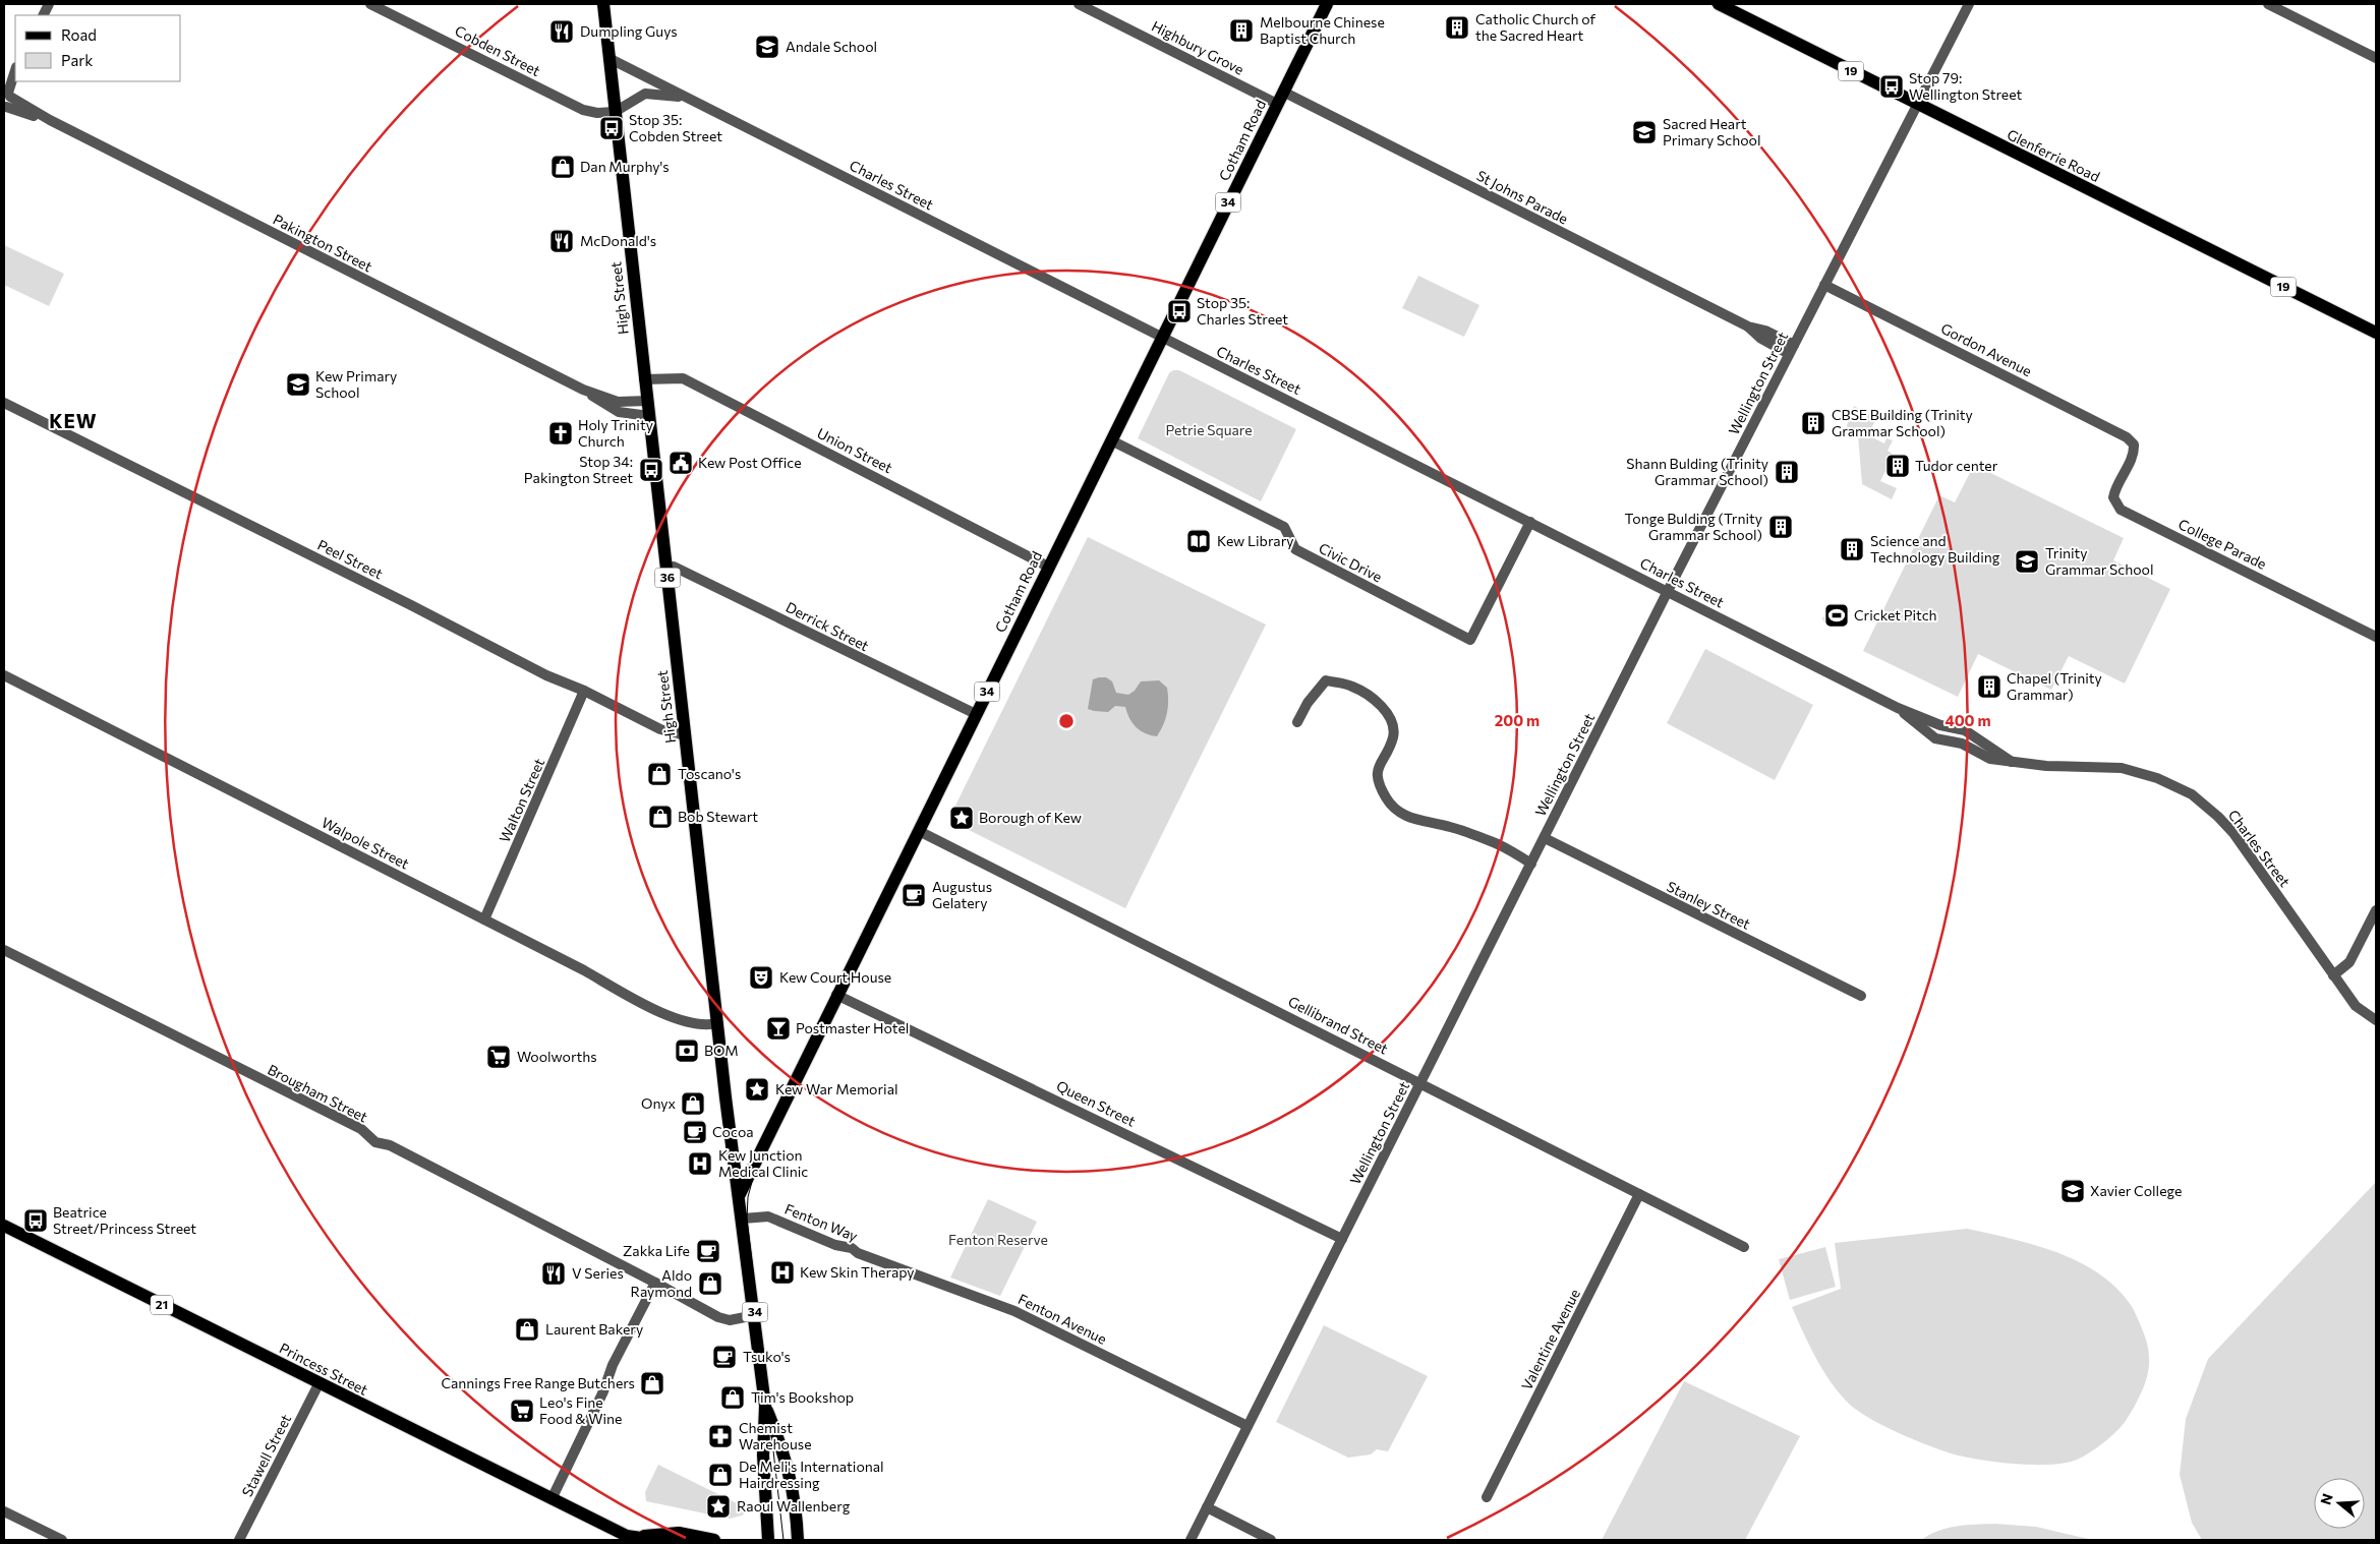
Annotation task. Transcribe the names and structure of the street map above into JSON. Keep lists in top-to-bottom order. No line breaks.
{"streets":{"main road":["19","Cotham Road","Glenferrie Road","34","High Street","36","21","Princess Street"],"street":["Highbury Grove","Cobden Street","Charles Street","St Johns Parade","Pakington Street","Gordon Avenue","Wellington Street","Union Street","College Parade","Peel Street","Civic Drive","Derrick Street","Walton Street","Walpole Street","Stanley Street","Gellibrand Street","Brougham Street","Queen Street","Fenton Way","Fenton Avenue","Valentine Avenue","Stawell Street"]},"crossings":[["Highbury Grove","Cotham Road"],["Cobden Street","High Street"],["Cotham Road","Charles Street"],["Cotham Road","St Johns Parade"],["Cotham Road","High Street"],["Cotham Road","Union Street"],["Cotham Road","Civic Drive"],["Cotham Road","Derrick Street"],["Cotham Road","Gellibrand Street"],["Cotham Road","Queen Street"],["Glenferrie Road","Wellington Street"],["Charles Street","High Street"],["Charles Street","Wellington Street"],["Charles Street","Civic Drive"],["St Johns Parade","Wellington Street"],["Pakington Street","High Street"],["High Street","Union Street"],["High Street","Peel Street"],["High Street","Derrick Street"],["High Street","Walpole Street"],["High Street","Brougham Street"],["High Street","Fenton Way"],["Gordon Avenue","Wellington Street"],["Gordon Avenue","College Parade"],["Wellington Street","Stanley Street"],["Wellington Street","Gellibrand Street"],["Wellington Street","Queen Street"],["Wellington Street","Fenton Avenue"],["Peel Street","Walton Street"],["Walton Street","Walpole Street"],["Gellibrand Street","Valentine Avenue"],["Fenton Way","Fenton Avenue"],["Princess Street","Stawell Street"]],"districts":["KEW"],"parks":["Petrie Square","Fenton Reserve"],"places":{"building":["Catholic Church of the Sacred Heart","Melbourne Chinese Baptist Church","CBSE Building (Trinity Grammar School)","Tudor center","Shann Bulding (Trinity Grammar School)","Tonge Bulding (Trnity Grammar School)","Science and Technology Building","Chapel (Trinity Grammar)"],"restaurant":["Dumpling Guys","McDonald's","V Series"],"school or university":["Andale School","Sacred Heart Primary School","Kew Primary School","Trinity Grammar School","Xavier College"],"bus stop":["Stop 79: Wellington Street","Stop 35: Cobden Street","Stop 35: Charles Street","Stop 34: Pakington Street","Beatrice Street/Princess Street"],"shop":["Dan Murphy's","Toscano's","Bob Stewart","Onyx","Aldo Raymond","Laurent Bakery","Cannings Free Range Butchers","Tim's Bookshop","De Meli's International Hairdressing"],"church":["Holy Trinity Church"],"public building":["Kew Post Office"],"library":["Kew Library"],"sports":["Cricket Pitch"],"place":["Borough of Kew","Kew War Memorial","Raoul Wallenberg"],"cafe":["Augustus Gelatery","Cocoa","Zakka Life","Tsuko's"],"theatre":["Kew Court House"],"bar":["Postmaster Hotel"],"bank":["BOM"],"supermarket":["Woolworths","Leo's Fine Food & Wine"],"hospital":["Kew Junction Medical Clinic","Kew Skin Therapy"],"pharmacy":["Chemist Warehouse"]},"legend":["Road","Park"],"north":"left","rings":["200 m","400 m"]}
